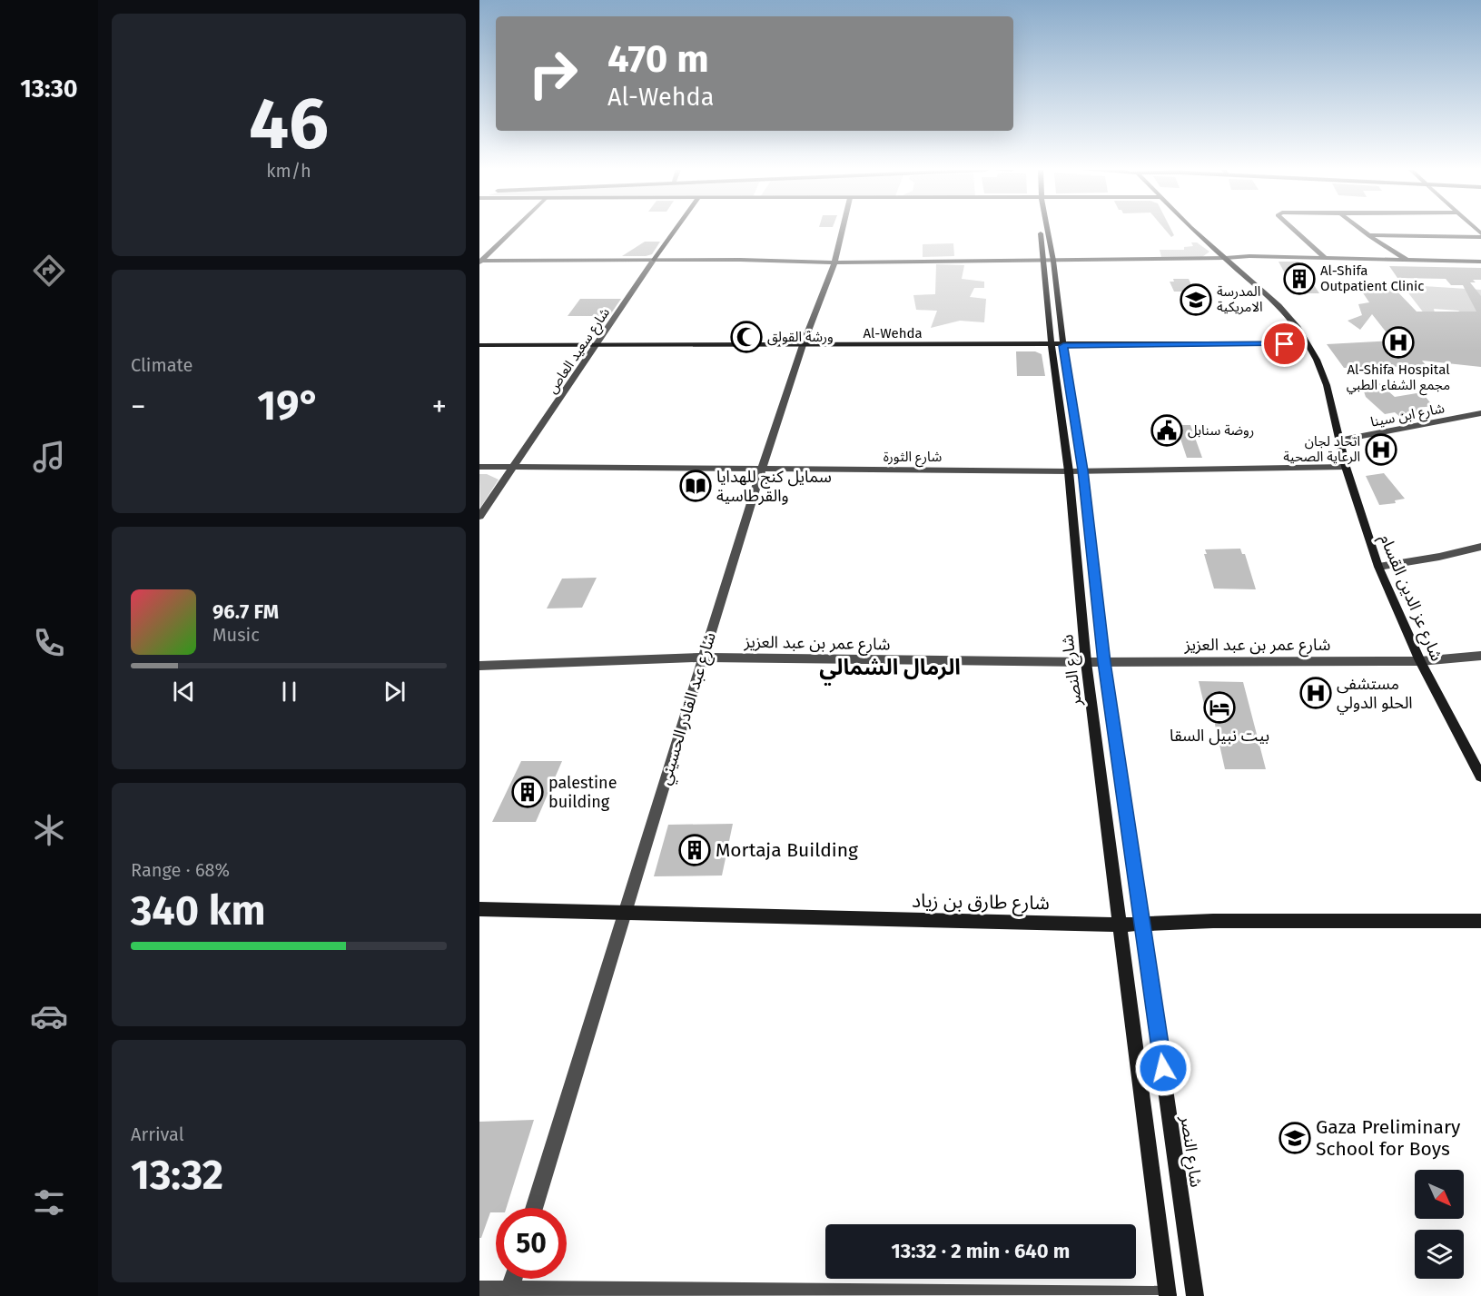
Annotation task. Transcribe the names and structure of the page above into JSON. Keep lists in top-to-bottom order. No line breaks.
{"streets":{"main road":["Al-Wehda","شارع سعيد العاص","شارع عز الدين القسام","شارع النصر","شارع طارق بن زياد"],"street":["شارع ابن سينا","شارع الثورة","شارع عمر بن عبد العزيز","شارع عبد القادر الحسيني"]},"crossings":[["Al-Wehda","شارع سعيد العاص"],["Al-Wehda","شارع عز الدين القسام"],["Al-Wehda","شارع النصر"],["Al-Wehda","شارع عبد القادر الحسيني"],["شارع سعيد العاص","شارع الثورة"],["شارع ابن سينا","شارع عز الدين القسام"],["شارع الثورة","شارع عز الدين القسام"],["شارع الثورة","شارع النصر"],["شارع الثورة","شارع عبد القادر الحسيني"],["شارع عز الدين القسام","شارع عمر بن عبد العزيز"],["شارع عمر بن عبد العزيز","شارع النصر"],["شارع عمر بن عبد العزيز","شارع عبد القادر الحسيني"],["شارع النصر","شارع طارق بن زياد"],["شارع عبد القادر الحسيني","شارع طارق بن زياد"]],"districts":["الرمال الشمالي"],"places":{"building":["Al-Shifa Outpatient Clinic","palestine building","Mortaja Building"],"school or university":["المدرسة الامريكية","Gaza Preliminary School for Boys"],"mosque":["ورشة القولق"],"hospital":["Al-Shifa Hospital مجمع الشفاء الطبي","اتحاد لجان الرعاية الصحية","مستشفى الحلو الدولي"],"public building":["روضة سنابل"],"library":["سمايل كنج للهدايا والقرطاسية"],"hotel":["بيت نبيل السقا"]},"north":"bottom right","page":{"tabs":"13:30","tile":[["46","km/h"],"Climate",["Range · 68%","340 km"],["Arrival","13:32"]],"turn":["470 m","Al-Wehda"],"heat":["−","19°","+"],"song":["96.7 FM","Music"],"limit":"50","trip":"13:32 · 2 min · 640 m"}}
